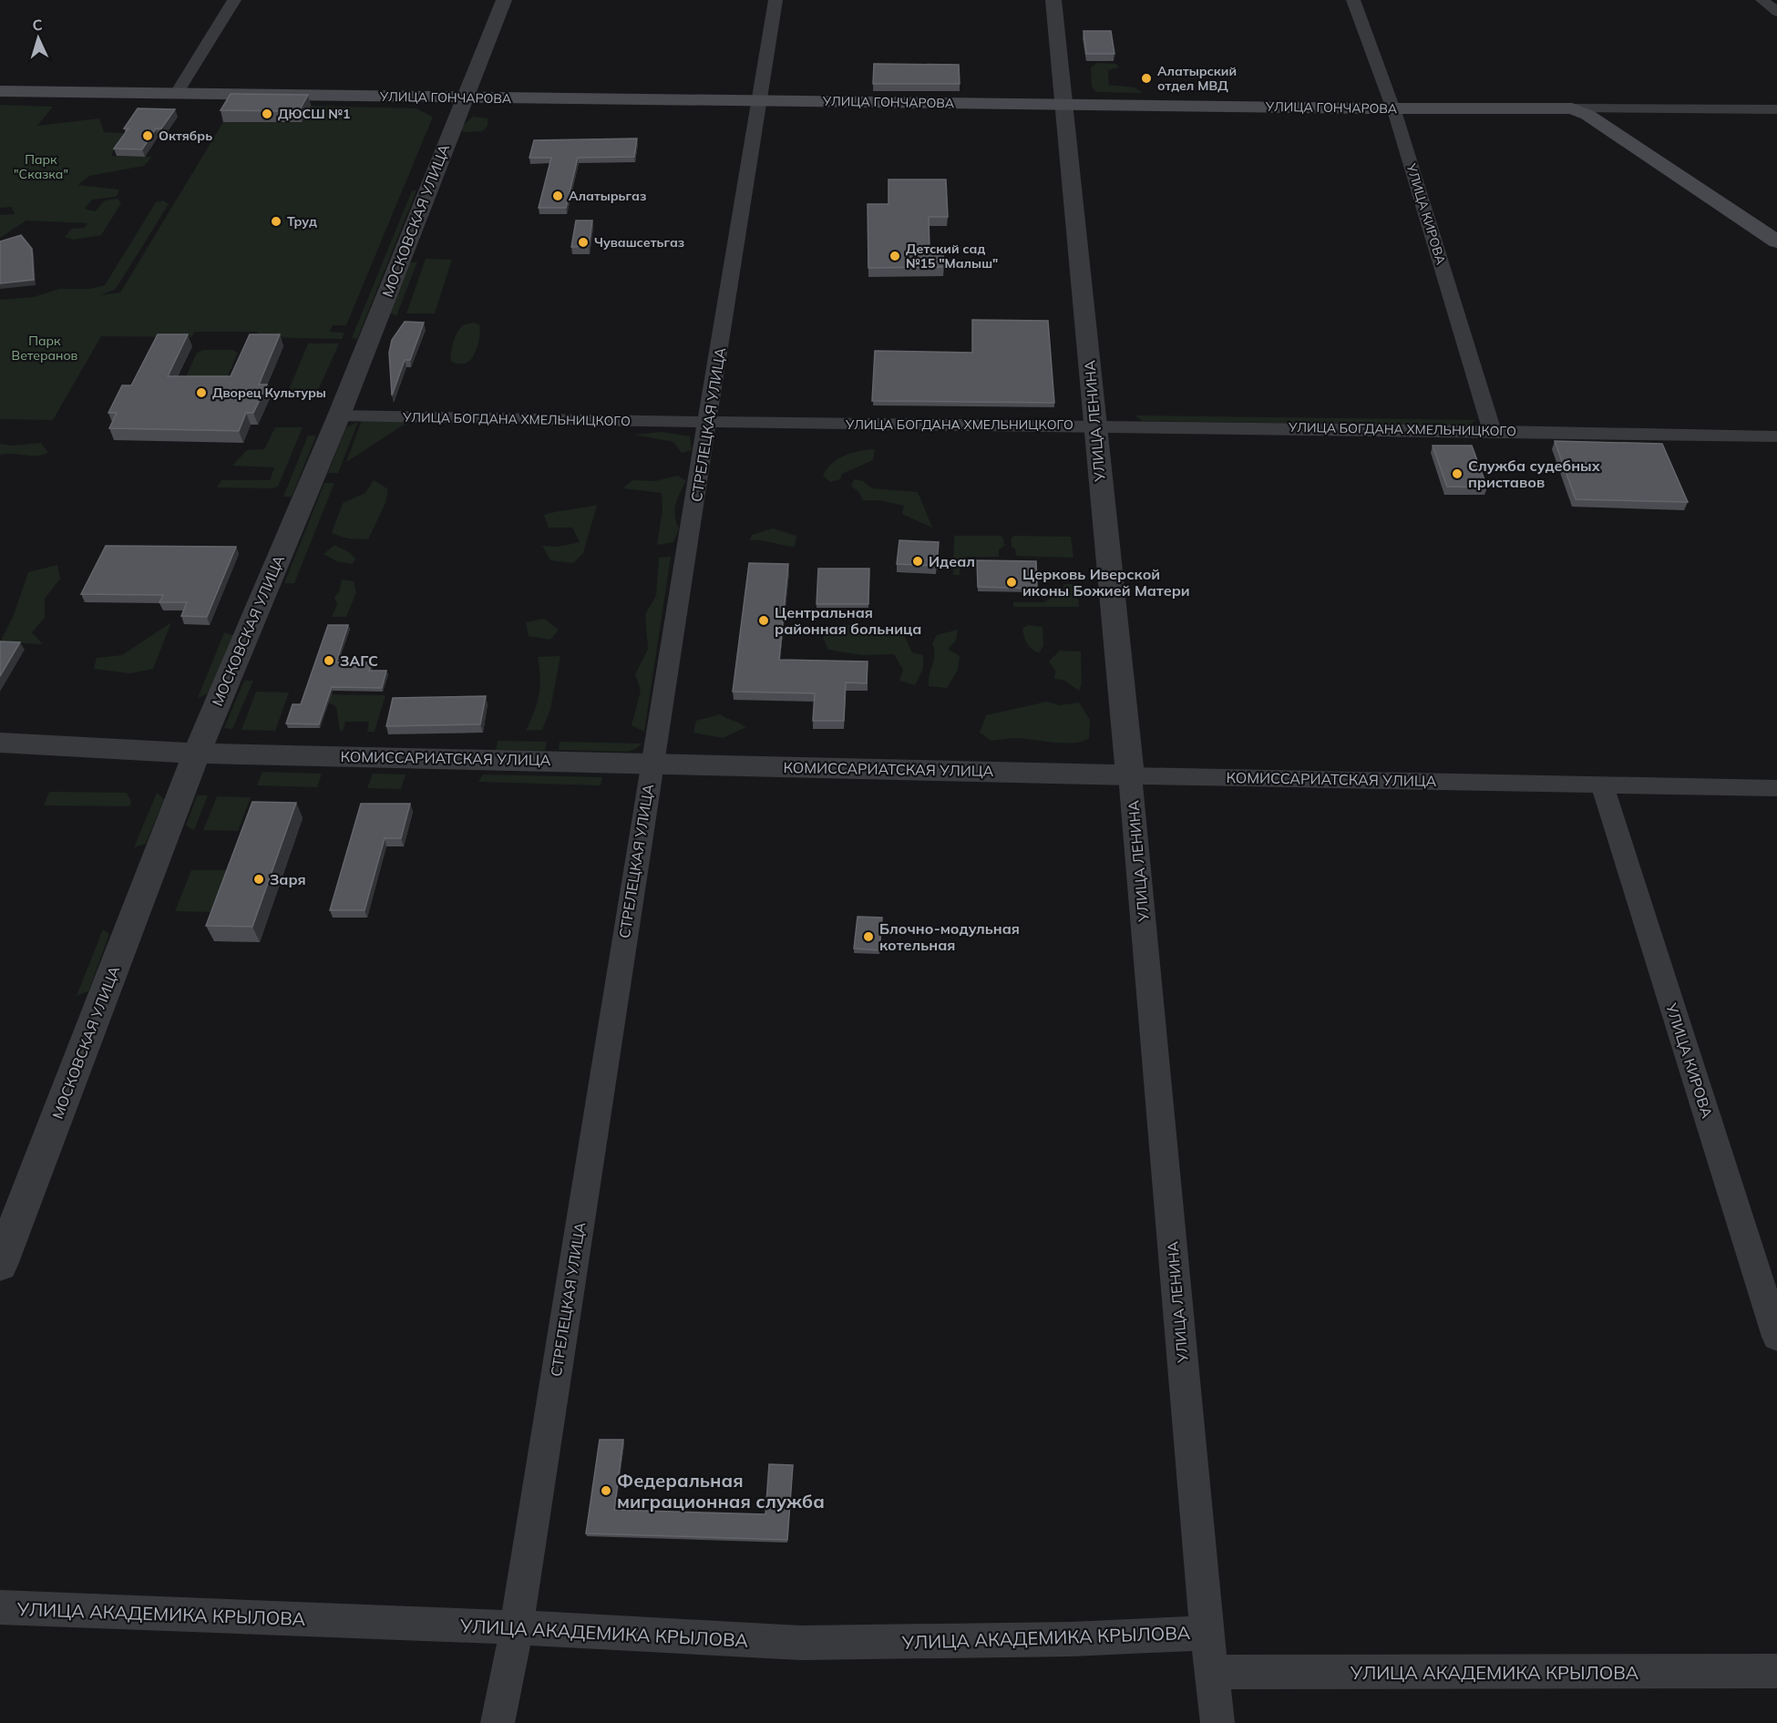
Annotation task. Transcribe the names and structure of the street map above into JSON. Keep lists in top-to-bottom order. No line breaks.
{"streets":{"main road":["УЛИЦА ГОНЧАРОВА"],"street":["УЛИЦА КИРОВА","МОСКОВСКАЯ УЛИЦА","УЛИЦА БОГДАНА ХМЕЛЬНИЦКОГО","УЛИЦА ЛЕНИНА","СТРЕЛЕЦКАЯ УЛИЦА","КОМИССАРИАТСКАЯ УЛИЦА","УЛИЦА АКАДЕМИКА КРЫЛОВА"]},"crossings":[["УЛИЦА ГОНЧАРОВА","УЛИЦА КИРОВА"],["УЛИЦА ГОНЧАРОВА","МОСКОВСКАЯ УЛИЦА"],["УЛИЦА ГОНЧАРОВА","УЛИЦА ЛЕНИНА"],["УЛИЦА ГОНЧАРОВА","СТРЕЛЕЦКАЯ УЛИЦА"],["УЛИЦА КИРОВА","УЛИЦА БОГДАНА ХМЕЛЬНИЦКОГО"],["УЛИЦА КИРОВА","КОМИССАРИАТСКАЯ УЛИЦА"],["МОСКОВСКАЯ УЛИЦА","УЛИЦА БОГДАНА ХМЕЛЬНИЦКОГО"],["МОСКОВСКАЯ УЛИЦА","КОМИССАРИАТСКАЯ УЛИЦА"],["УЛИЦА БОГДАНА ХМЕЛЬНИЦКОГО","УЛИЦА ЛЕНИНА"],["УЛИЦА БОГДАНА ХМЕЛЬНИЦКОГО","СТРЕЛЕЦКАЯ УЛИЦА"],["УЛИЦА ЛЕНИНА","КОМИССАРИАТСКАЯ УЛИЦА"],["УЛИЦА ЛЕНИНА","УЛИЦА АКАДЕМИКА КРЫЛОВА"],["СТРЕЛЕЦКАЯ УЛИЦА","КОМИССАРИАТСКАЯ УЛИЦА"],["СТРЕЛЕЦКАЯ УЛИЦА","УЛИЦА АКАДЕМИКА КРЫЛОВА"]],"parks":["Парк \"Сказка\"","Парк Ветеранов"],"places":["Алатырский отдел МВД","ДЮСШ №1","Октябрь","Алатырьгаз","Труд","Чувашсетьгаз","Детский сад №15 \"Малыш\"","Дворец Культуры","Служба судебных приставов","Идеал","Церковь Иверской иконы Божией Матери","Центральная районная больница","ЗАГС","Заря","Блочно-модульная котельная","Федеральная миграционная служба"],"north":"top"}
